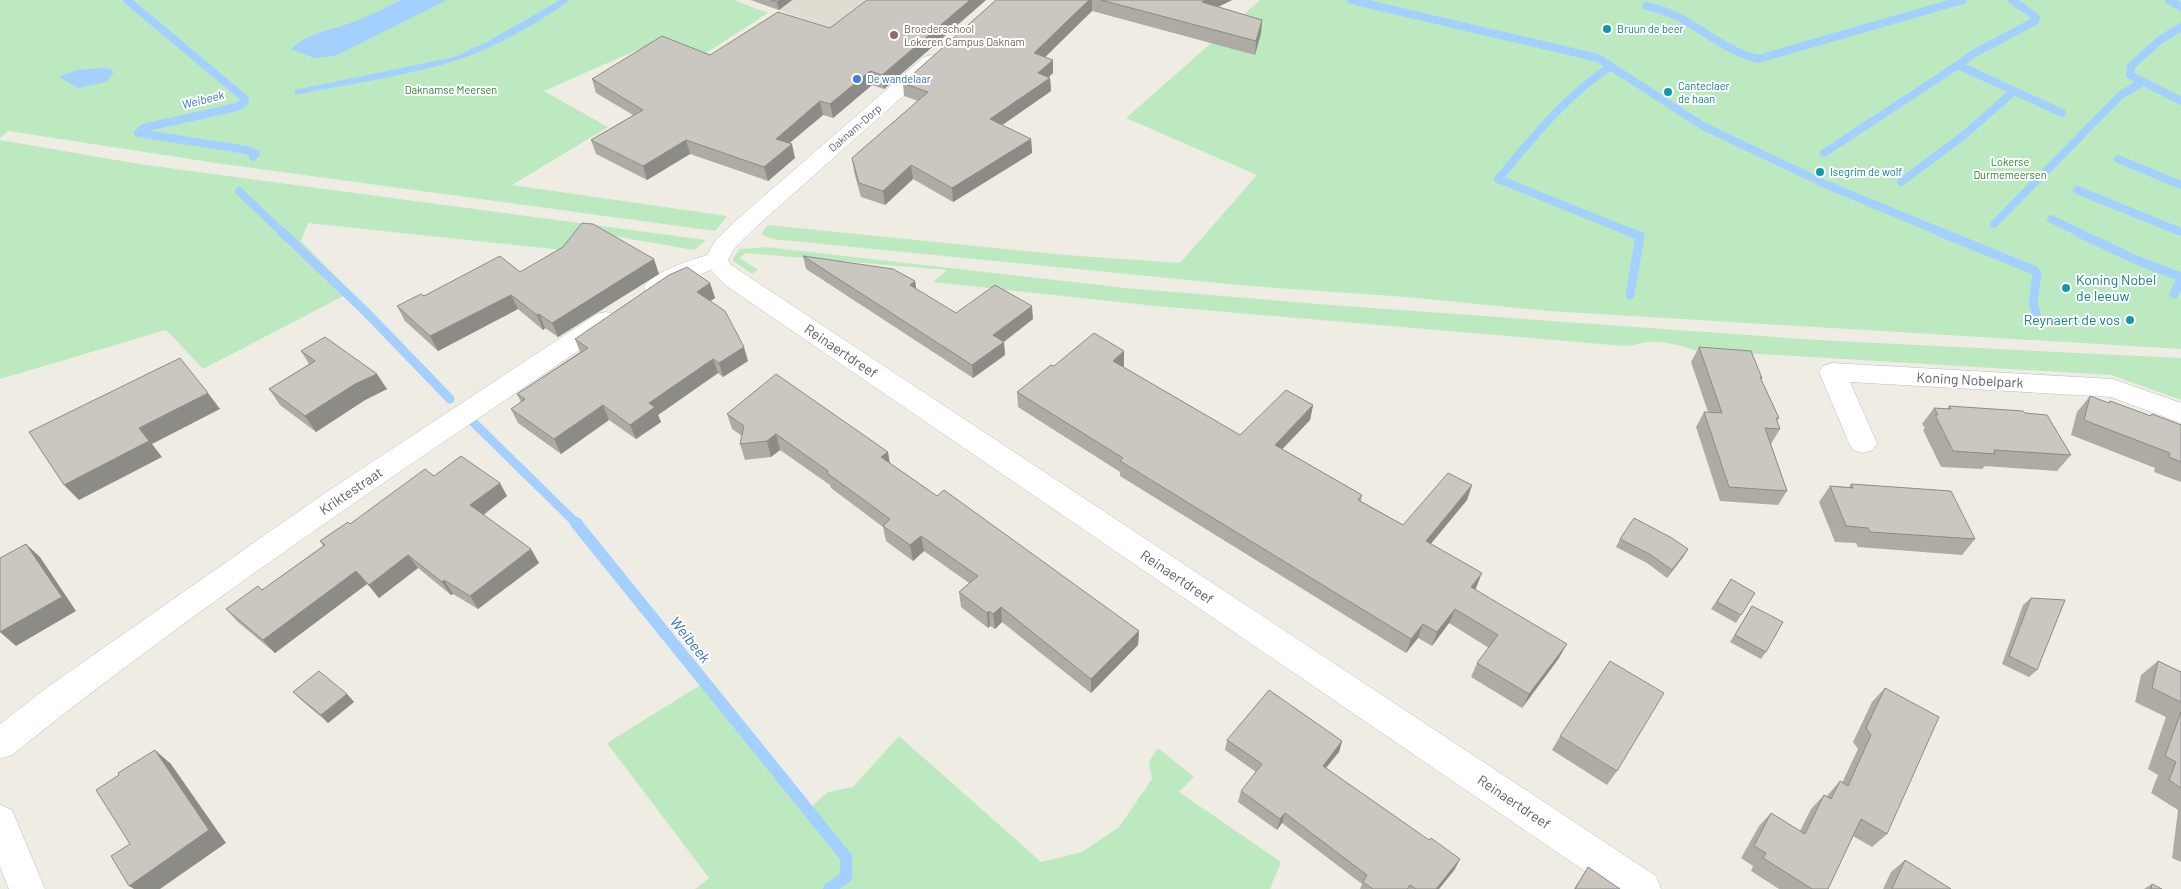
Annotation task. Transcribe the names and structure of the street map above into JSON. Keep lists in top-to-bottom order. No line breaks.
{"streets":{"street":["Daknam-Dorp","Reinaertdreef","Koning Nobelpark","Kriktestraat"]},"crossings":[["Daknam-Dorp","Reinaertdreef"],["Daknam-Dorp","Kriktestraat"],["Reinaertdreef","Kriktestraat"]],"water":["Weibeek"],"parks":["Daknamse Meersen","Lokerse Durmemeersen"],"places":["Bruun de beer","Broederschool Lokeren Campus Daknam","De wandelaar","Canteclaer de haan","Isegrim de wolf","Koning Nobel de leeuw","Reynaert de vos"]}
